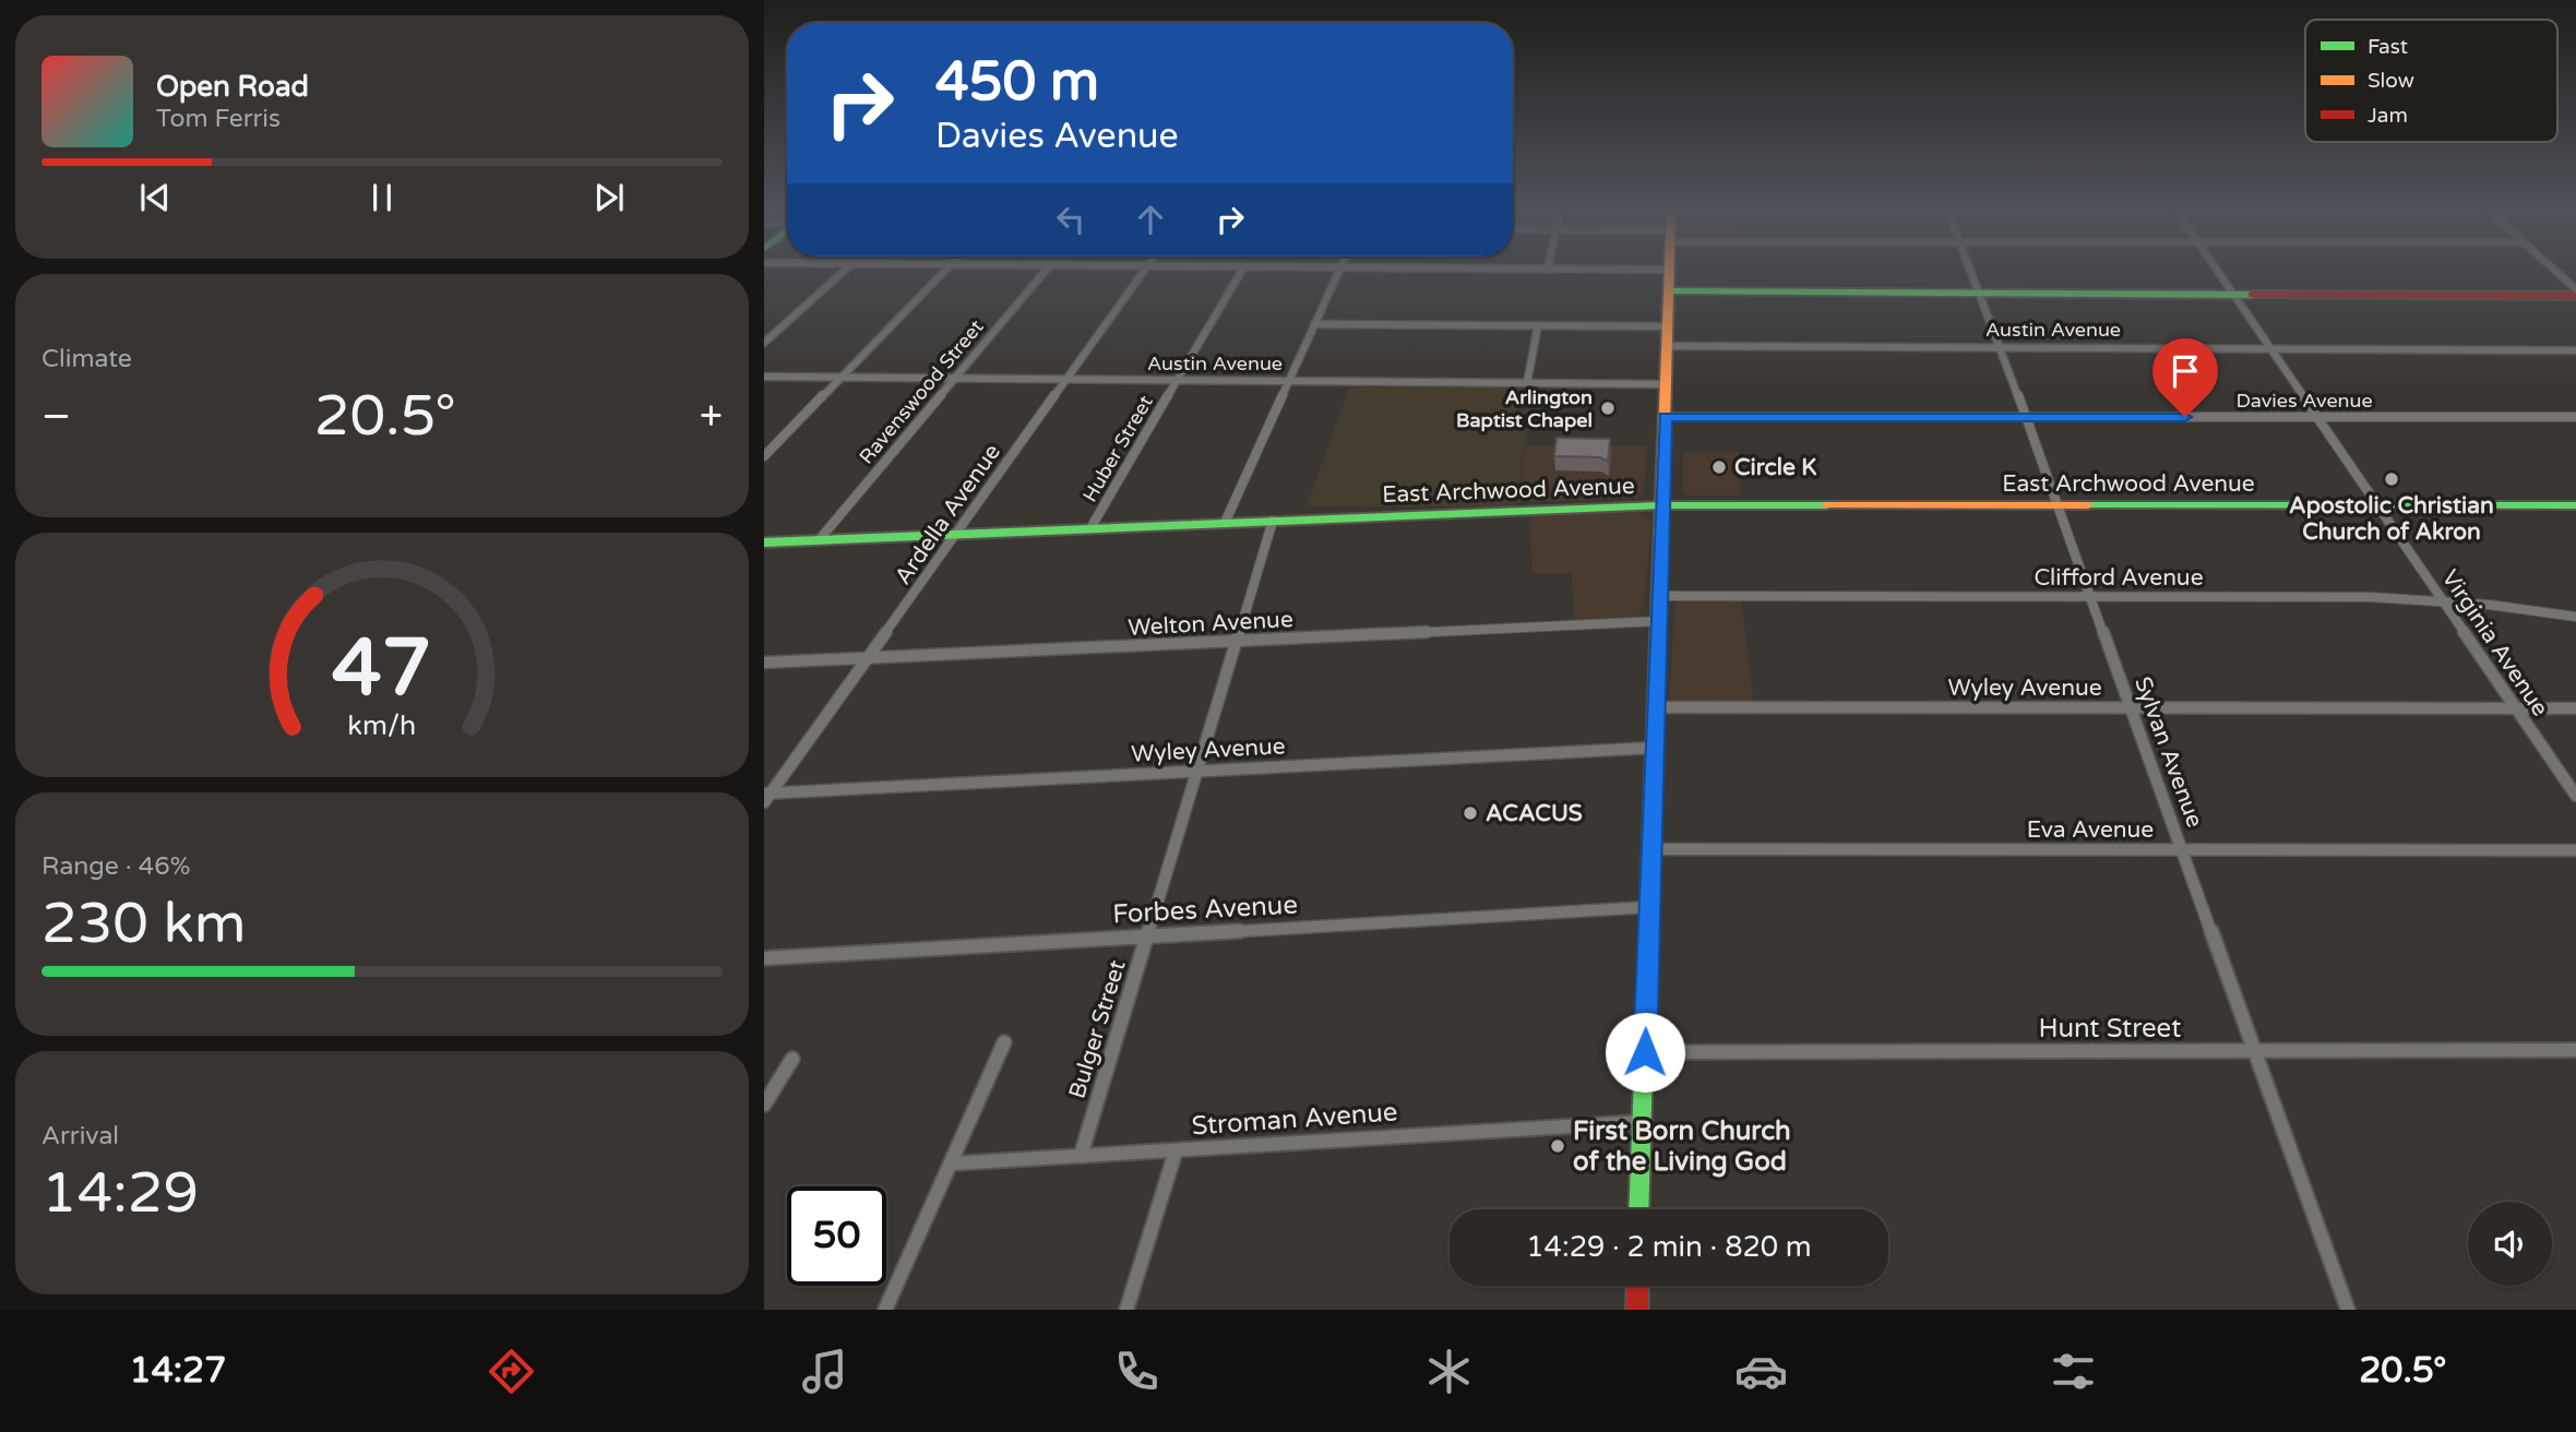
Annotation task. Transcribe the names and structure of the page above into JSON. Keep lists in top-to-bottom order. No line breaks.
{"streets":{"main road":["East Archwood Avenue"],"street":["Austin Avenue","Ravenswood Street","Davies Avenue","Huber Street","Ardella Avenue","Clifford Avenue","Welton Avenue","Virginia Avenue","Wyley Avenue","Sylvan Avenue","Eva Avenue","Forbes Avenue","Hunt Street","Bulger Street","Stroman Avenue"]},"crossings":[["Austin Avenue","Ravenswood Street"],["Austin Avenue","Huber Street"],["Austin Avenue","Ardella Avenue"],["Austin Avenue","Virginia Avenue"],["Austin Avenue","Sylvan Avenue"],["Ravenswood Street","East Archwood Avenue"],["Davies Avenue","Virginia Avenue"],["Davies Avenue","Sylvan Avenue"],["Huber Street","East Archwood Avenue"],["East Archwood Avenue","Ardella Avenue"],["East Archwood Avenue","Virginia Avenue"],["East Archwood Avenue","Sylvan Avenue"],["East Archwood Avenue","Bulger Street"],["Ardella Avenue","Welton Avenue"],["Ardella Avenue","Wyley Avenue"],["Clifford Avenue","Virginia Avenue"],["Clifford Avenue","Sylvan Avenue"],["Welton Avenue","Bulger Street"],["Virginia Avenue","Wyley Avenue"],["Wyley Avenue","Sylvan Avenue"],["Wyley Avenue","Bulger Street"],["Sylvan Avenue","Eva Avenue"],["Sylvan Avenue","Hunt Street"],["Forbes Avenue","Bulger Street"],["Bulger Street","Stroman Avenue"]],"places":["Arlington Baptist Chapel","Circle K","Apostolic Christian Church of Akron","ACACUS","First Born Church of the Living God"],"legend":["Fast","Slow","Jam"],"page":{"turn":["450 m","Davies Avenue"],"song":["Open Road","Tom Ferris"],"tile":["Climate",["Range · 46%","230 km"],["Arrival","14:29"]],"heat":["−","20.5°","+"],"limit":"50","trip":"14:29 · 2 min · 820 m","tabs":["14:27","20.5°"],"gauge":["47","km/h"]}}
